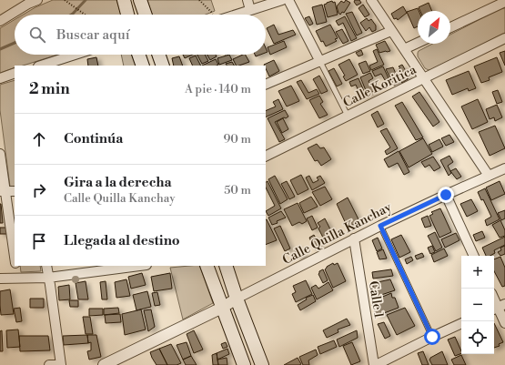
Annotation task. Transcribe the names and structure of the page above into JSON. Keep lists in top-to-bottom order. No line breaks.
{"streets":{"street":["Calle Koritica","Calle Quilla Kanchay","Calle 1"]},"crossings":[["Calle Quilla Kanchay","Calle 1"]],"north":"top right","page":{"search":"Buscar aquí","heading":["2 min","A pie · 140 m"],"list":[["Continúa","90 m"],["Gira a la derecha","Calle Quilla Kanchay","50 m"],"Llegada al destino"],"map_buttons":["+","−"]}}
